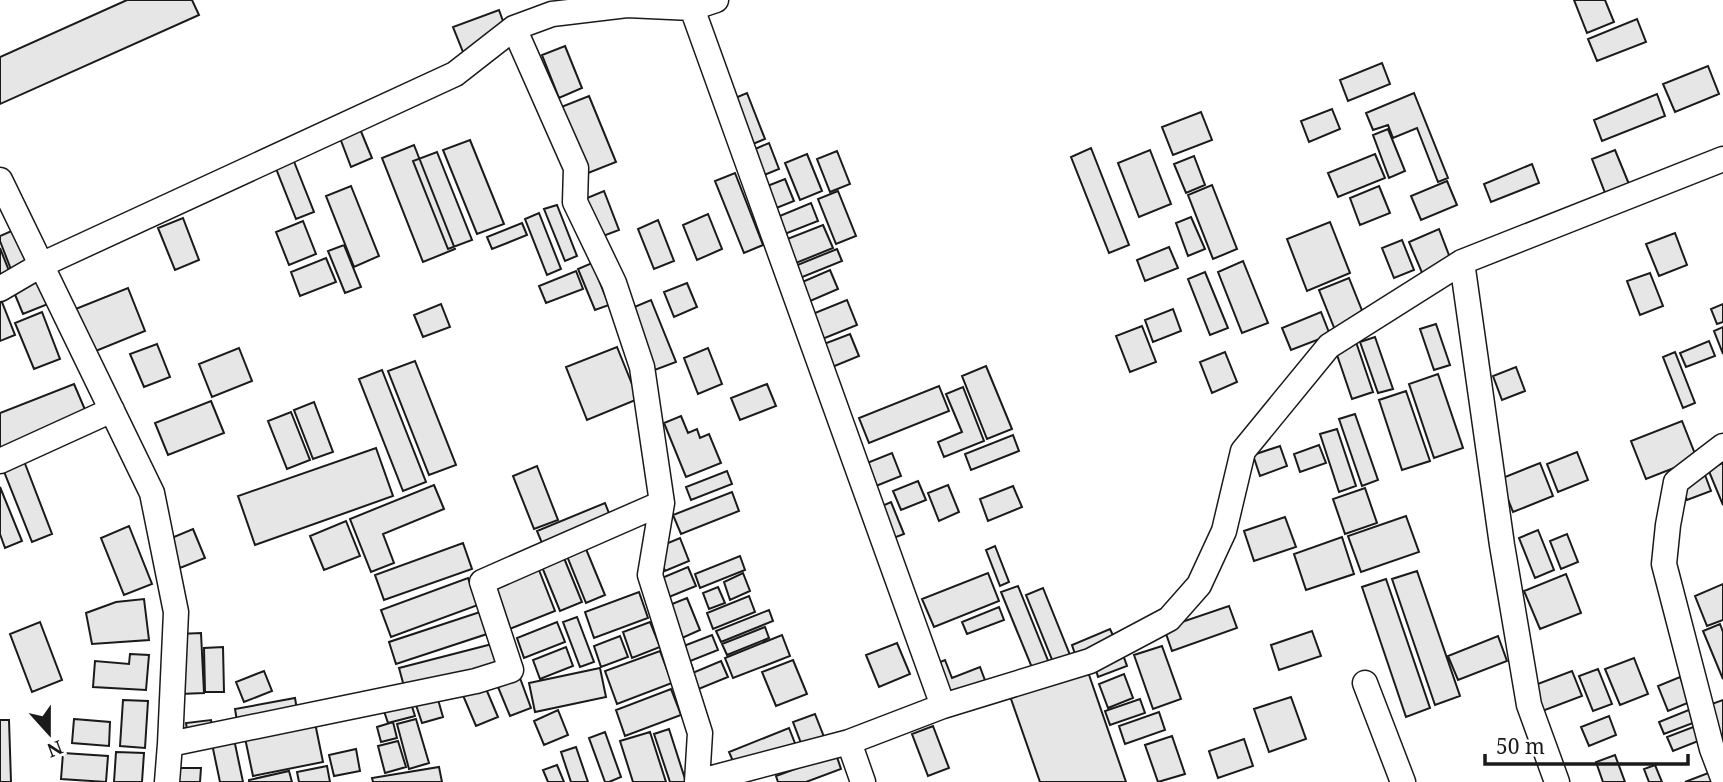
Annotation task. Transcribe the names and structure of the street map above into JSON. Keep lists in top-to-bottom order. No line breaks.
{"scale_bar":"50 m","north":"bottom"}
